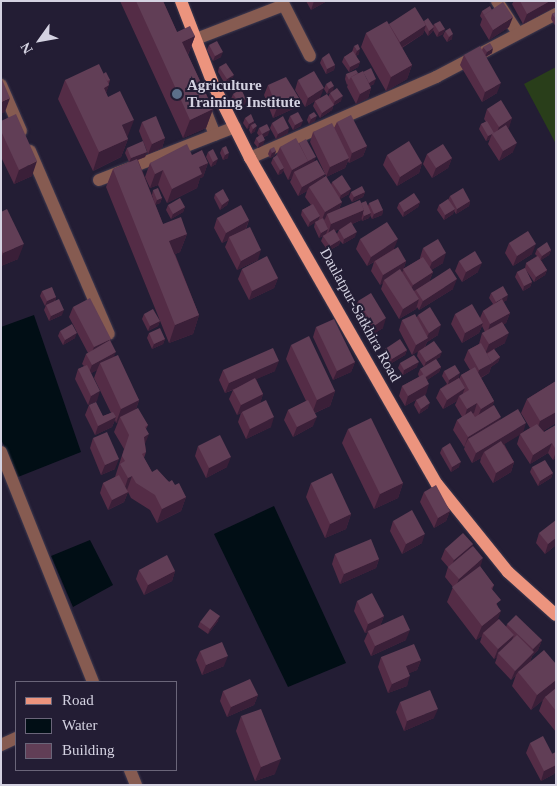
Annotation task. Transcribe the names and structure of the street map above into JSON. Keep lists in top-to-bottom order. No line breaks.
{"streets":{"main road":["Daulatpur-Satkhira Road"]},"places":["Agriculture Training Institute"],"legend":["Road","Water","Building"],"north":"bottom left"}
